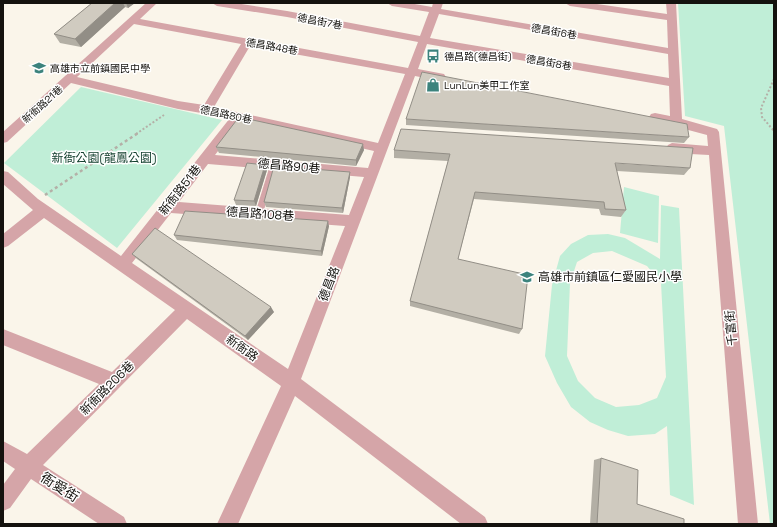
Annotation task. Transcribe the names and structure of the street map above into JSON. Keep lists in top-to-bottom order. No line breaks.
{"streets":{"street":["德昌街7巷","德昌街6巷","德昌路48巷","德昌街8巷","新衙路21巷","德昌路80巷","德昌路90巷","新衙路51巷","德昌路108巷","德昌路","千富街","新衙路","新衙路206巷","衙愛街"]},"crossings":[["德昌街7巷","德昌街8巷"],["德昌街7巷","德昌路"],["德昌街6巷","德昌路"],["德昌路48巷","新衙路21巷"],["德昌路48巷","德昌路"],["德昌街8巷","德昌路"],["新衙路21巷","德昌路80巷"],["德昌路80巷","新衙路51巷"],["德昌路80巷","德昌路"],["德昌路90巷","新衙路51巷"],["德昌路90巷","德昌路"],["新衙路51巷","德昌路108巷"],["新衙路51巷","新衙路"],["德昌路108巷","德昌路"],["德昌路","新衙路"],["新衙路","新衙路206巷"],["新衙路206巷","衙愛街"]],"parks":["新衙公園(龍鳳公園)"],"places":{"bus stop":["德昌路(德昌街)"],"school or university":["高雄市立前鎮國民中學","高雄市前鎮區仁愛國民小學"],"shop":["LunLun美甲工作室"]}}
